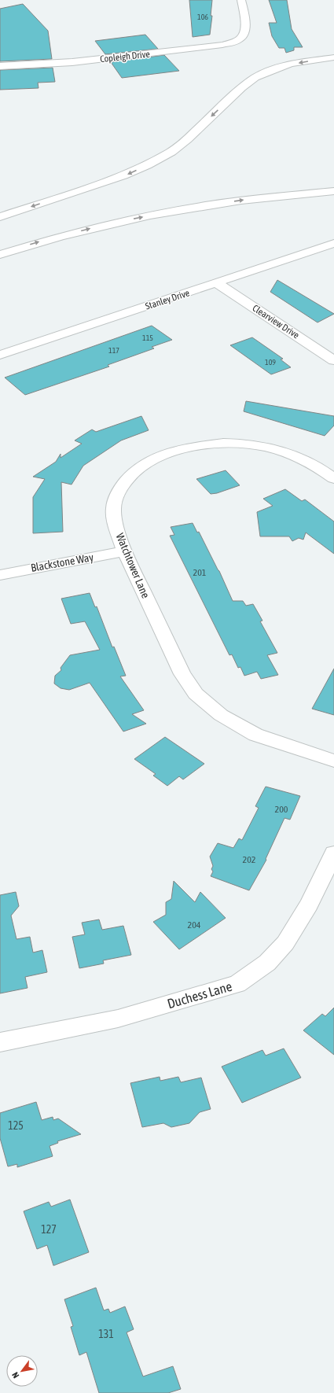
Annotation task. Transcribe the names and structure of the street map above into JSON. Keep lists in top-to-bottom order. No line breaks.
{"streets":{"main road":["Copleigh Drive","Stanley Drive","Clearview Drive","Blackstone Way","Watchtower Lane","Duchess Lane"]},"crossings":[["Stanley Drive","Clearview Drive"],["Blackstone Way","Watchtower Lane"]],"house_numbers":["106","115","117","109","201","200","202","204","125","127","131"],"north":"bottom left"}
